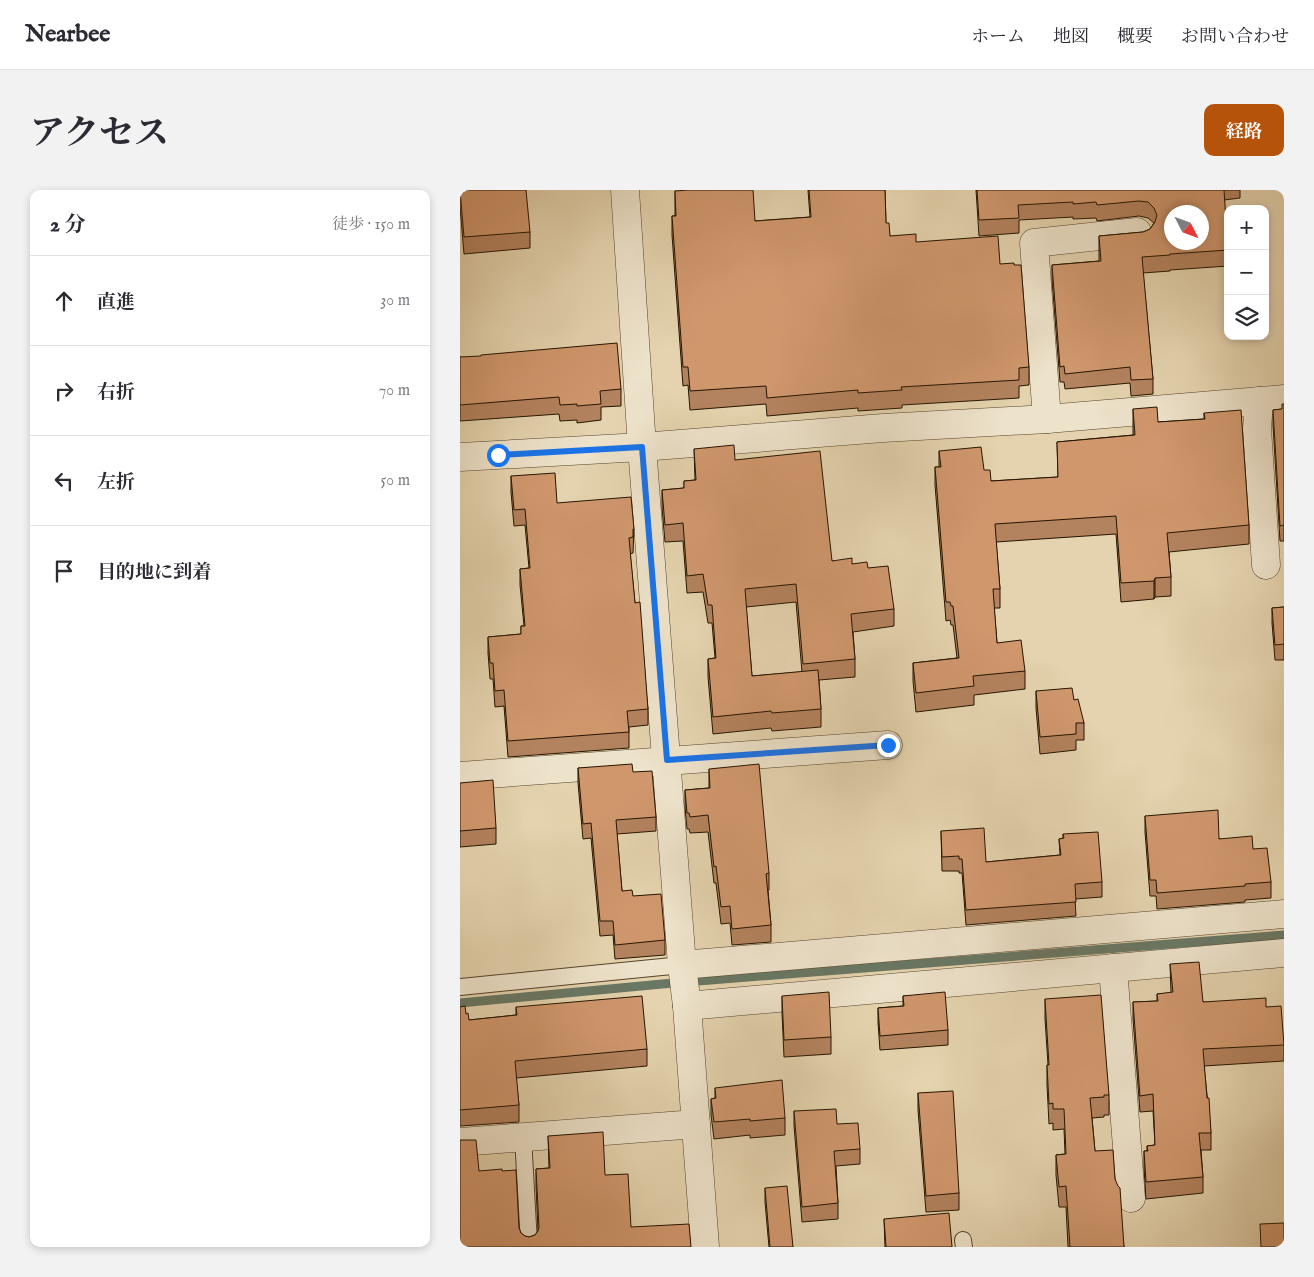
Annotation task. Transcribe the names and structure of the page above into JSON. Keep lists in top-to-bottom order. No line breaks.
{"north":"bottom right","page":{"header":"Nearbee","nav":["ホーム","地図","概要","お問い合わせ"],"title":"アクセス","buttons":"経路","heading":["2 分","徒歩 · 150 m"],"map_buttons":["+","−"],"list":[["直進","30 m"],["右折","70 m"],["左折","50 m"],"目的地に到着"]}}
